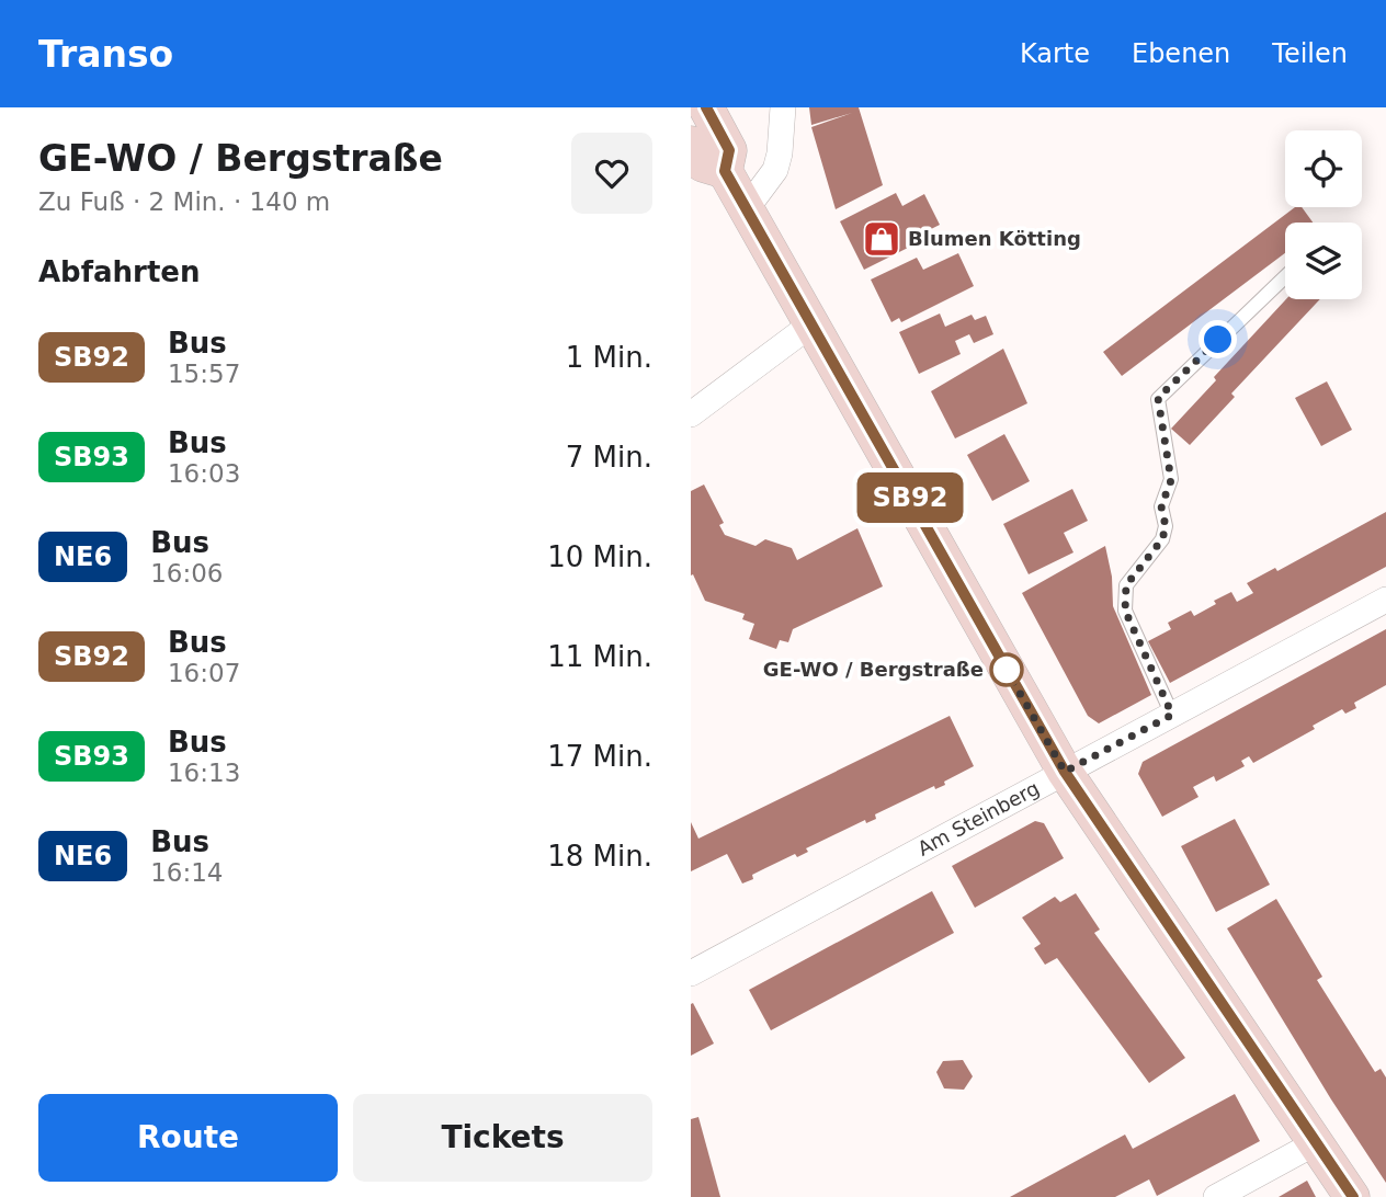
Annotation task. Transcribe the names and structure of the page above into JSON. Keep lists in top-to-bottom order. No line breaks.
{"streets":{"street":["Am Steinberg"]},"places":{"shop":["Blumen Kötting"],"other":["GE-WO / Bergstraße"]},"lines":["bus line SB92"],"page":{"header":"Transo","nav":["Karte","Ebenen","Teilen"],"heading":[["GE-WO / Bergstraße","Zu Fuß · 2 Min. · 140 m"],"Abfahrten"],"on_map":"SB92","list":[{"mark":"SB92","name":"Bus","note":"15:57","value":"1 Min."},{"mark":"SB93","name":"Bus","note":"16:03","value":"7 Min."},{"mark":"NE6","name":"Bus","note":"16:06","value":"10 Min."},{"mark":"SB92","name":"Bus","note":"16:07","value":"11 Min."},{"mark":"SB93","name":"Bus","note":"16:13","value":"17 Min."},{"mark":"NE6","name":"Bus","note":"16:14","value":"18 Min."}],"buttons":["Route","Tickets"]}}
